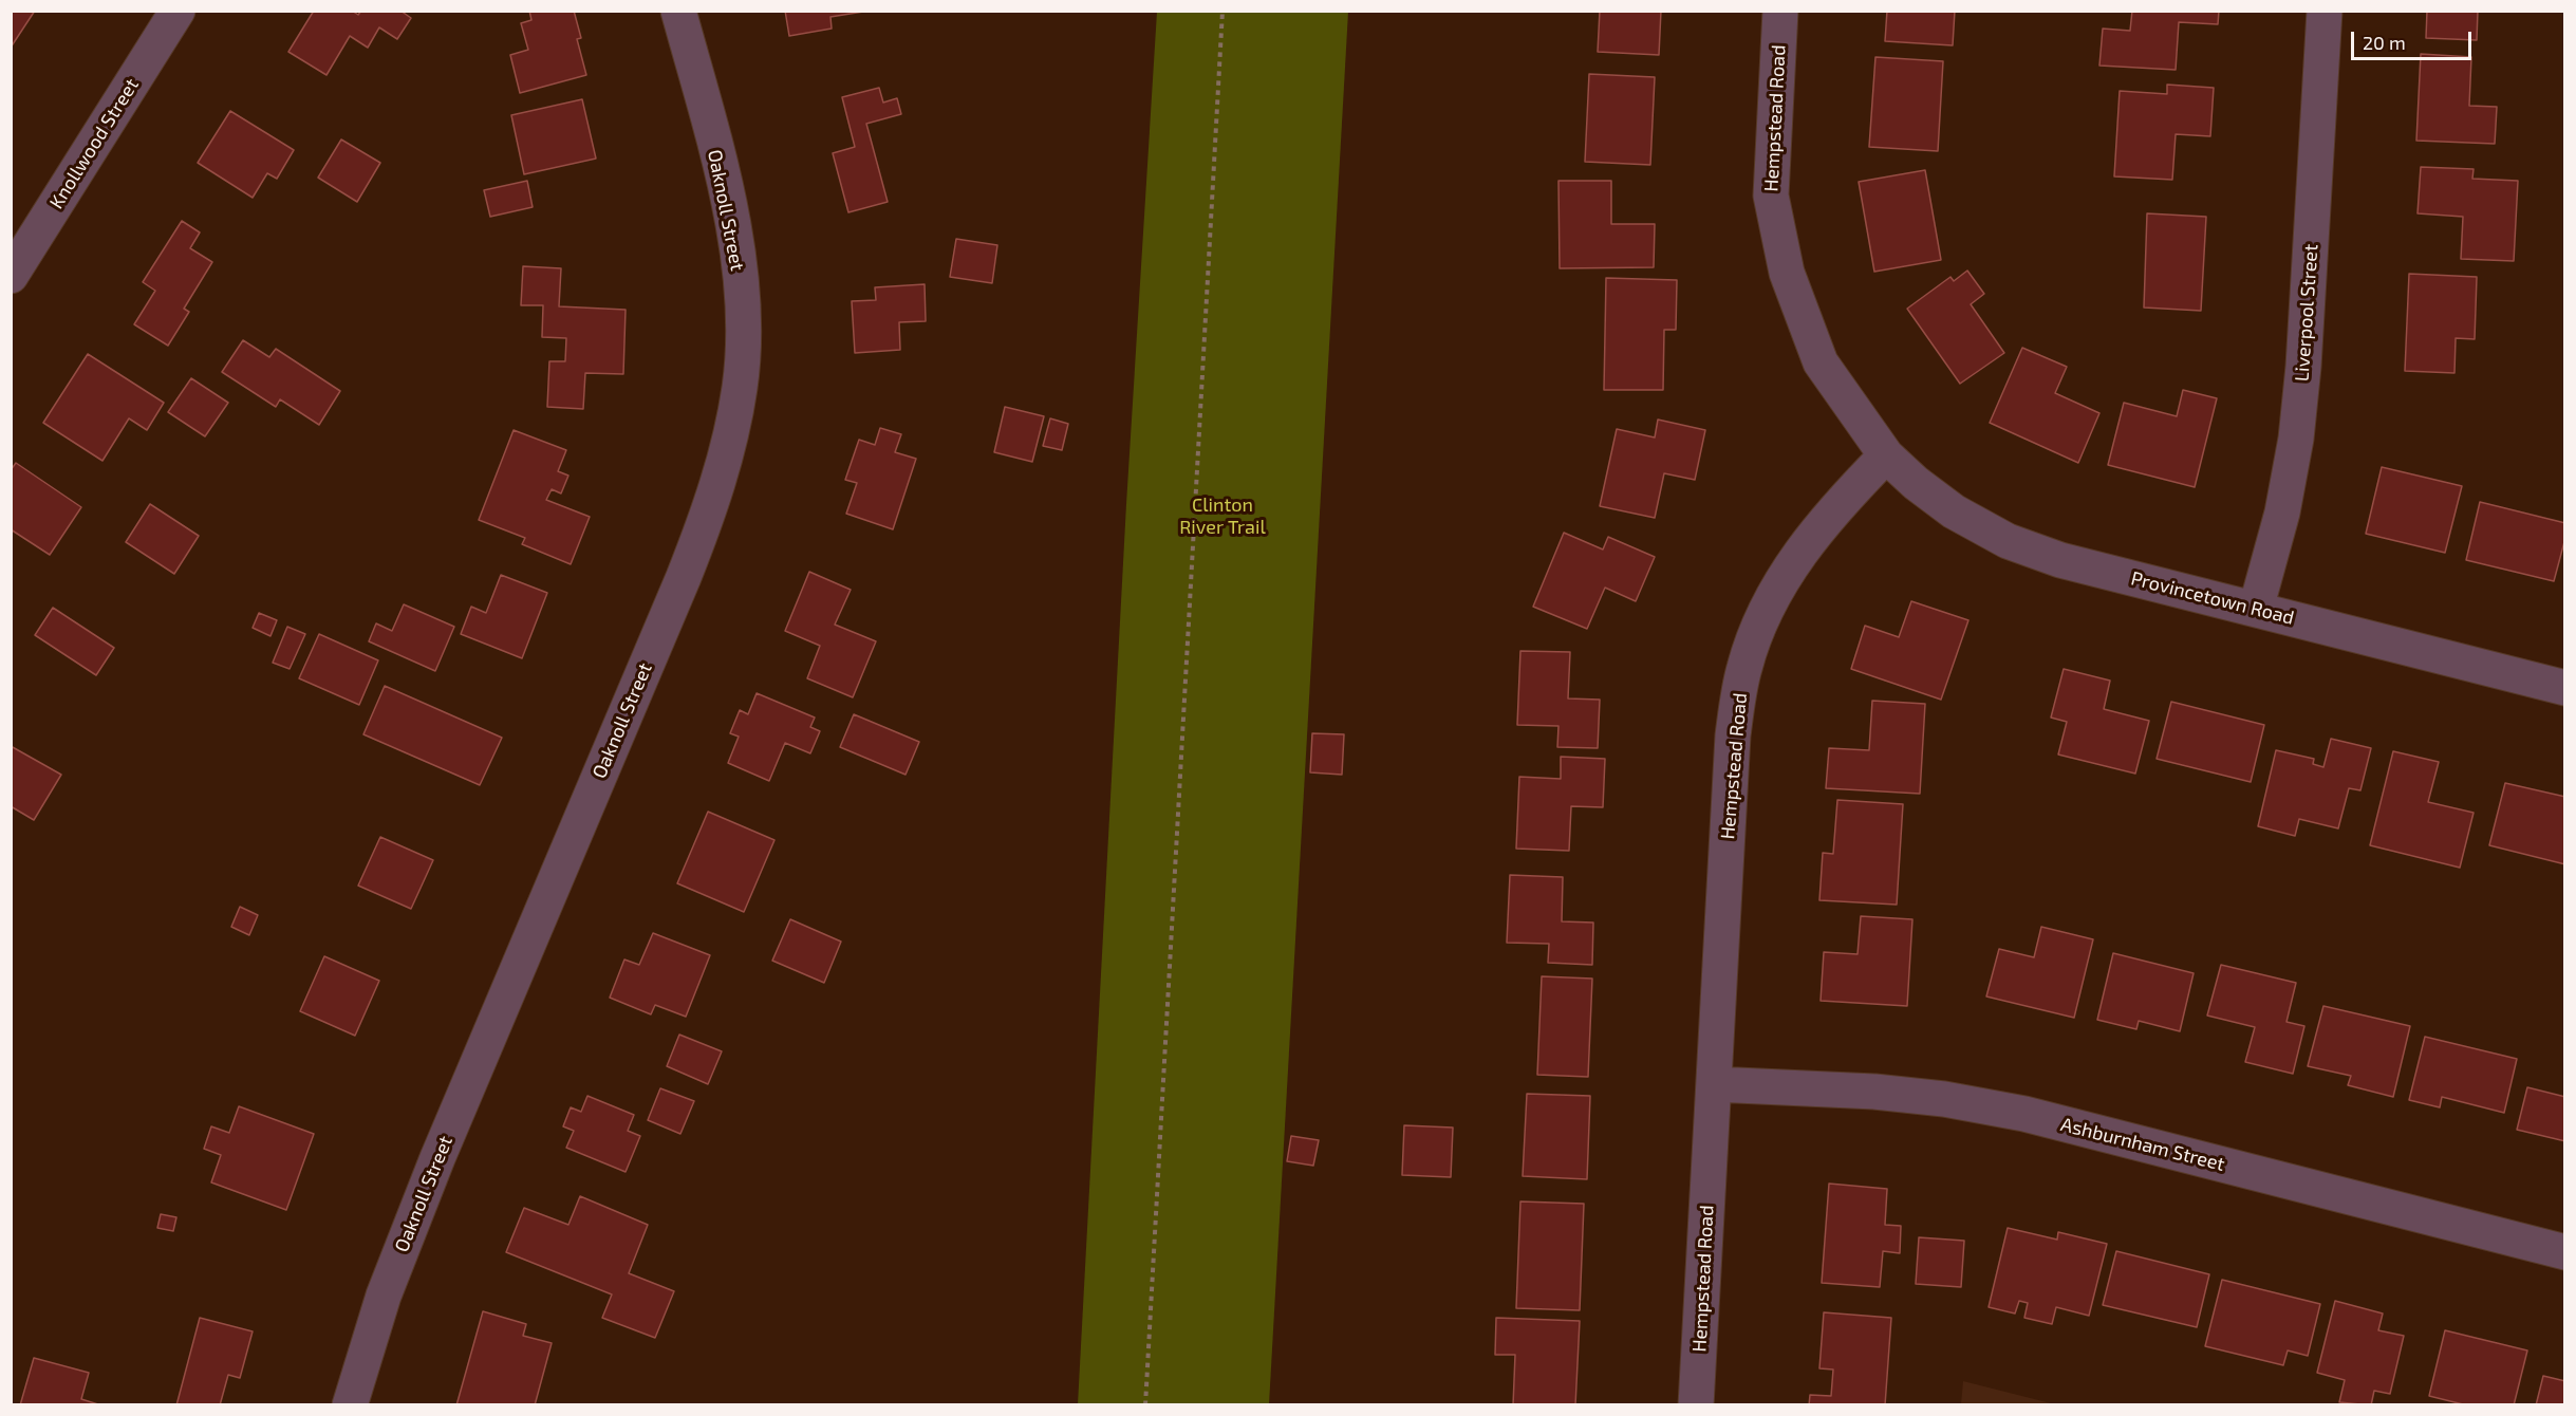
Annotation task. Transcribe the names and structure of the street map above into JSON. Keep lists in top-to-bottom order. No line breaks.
{"streets":{"street":["Hempstead Road","Knollwood Street","Oaknoll Street","Liverpool Street","Provincetown Road","Ashburnham Street"]},"crossings":[["Hempstead Road","Provincetown Road"],["Hempstead Road","Ashburnham Street"],["Liverpool Street","Provincetown Road"]],"parks":["Clinton River Trail"],"scale_bar":"20 m"}
